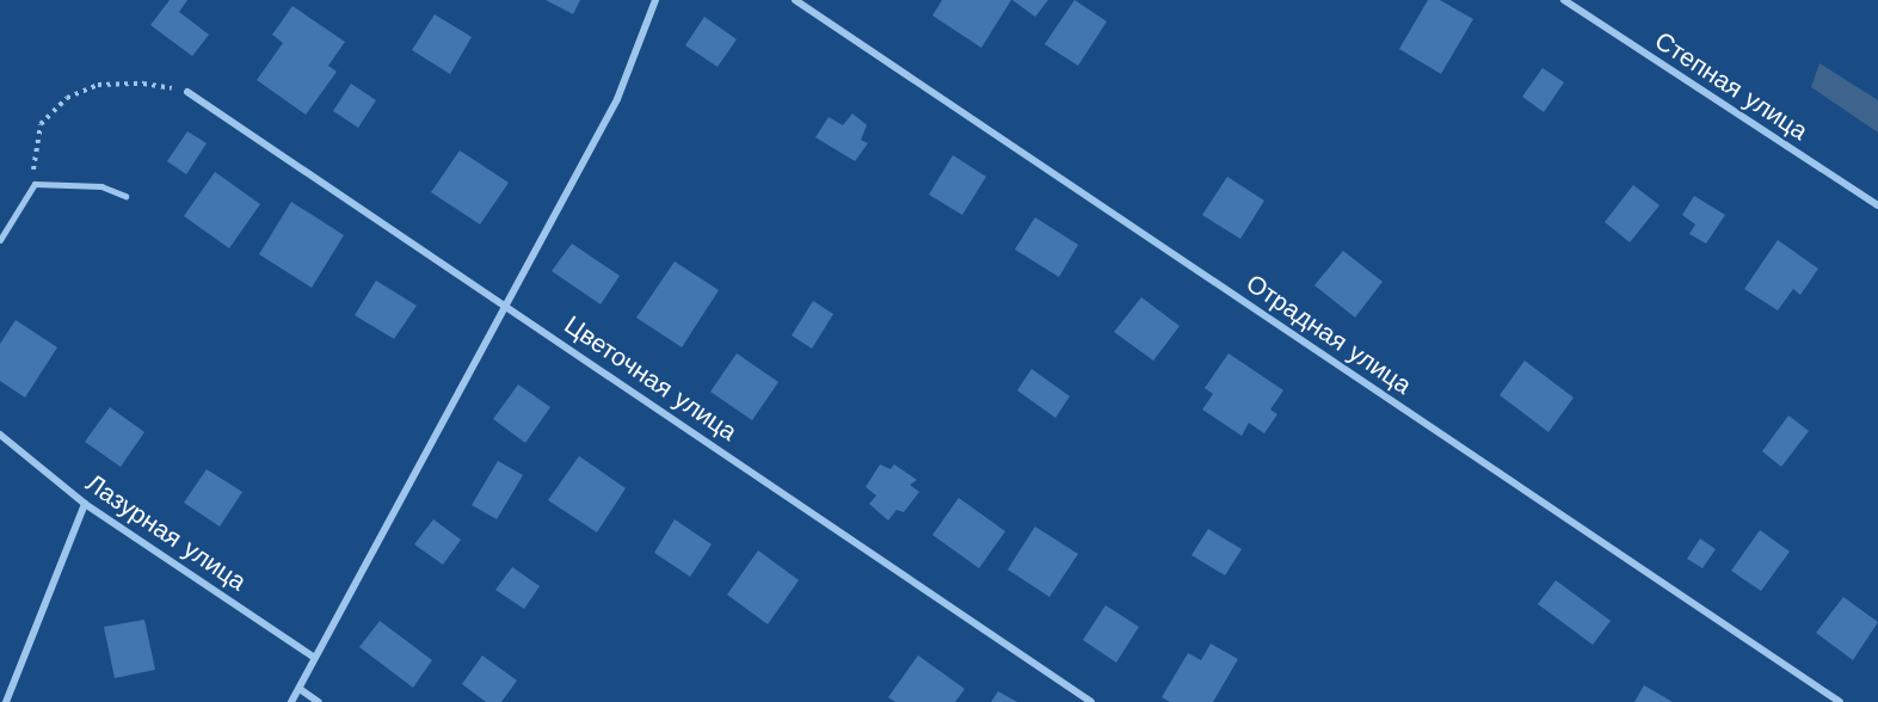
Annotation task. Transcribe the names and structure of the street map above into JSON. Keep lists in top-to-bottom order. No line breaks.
{"streets":{"street":["Степная улица","Отрадная улица","Цветочная улица","Лазурная улица"]}}
